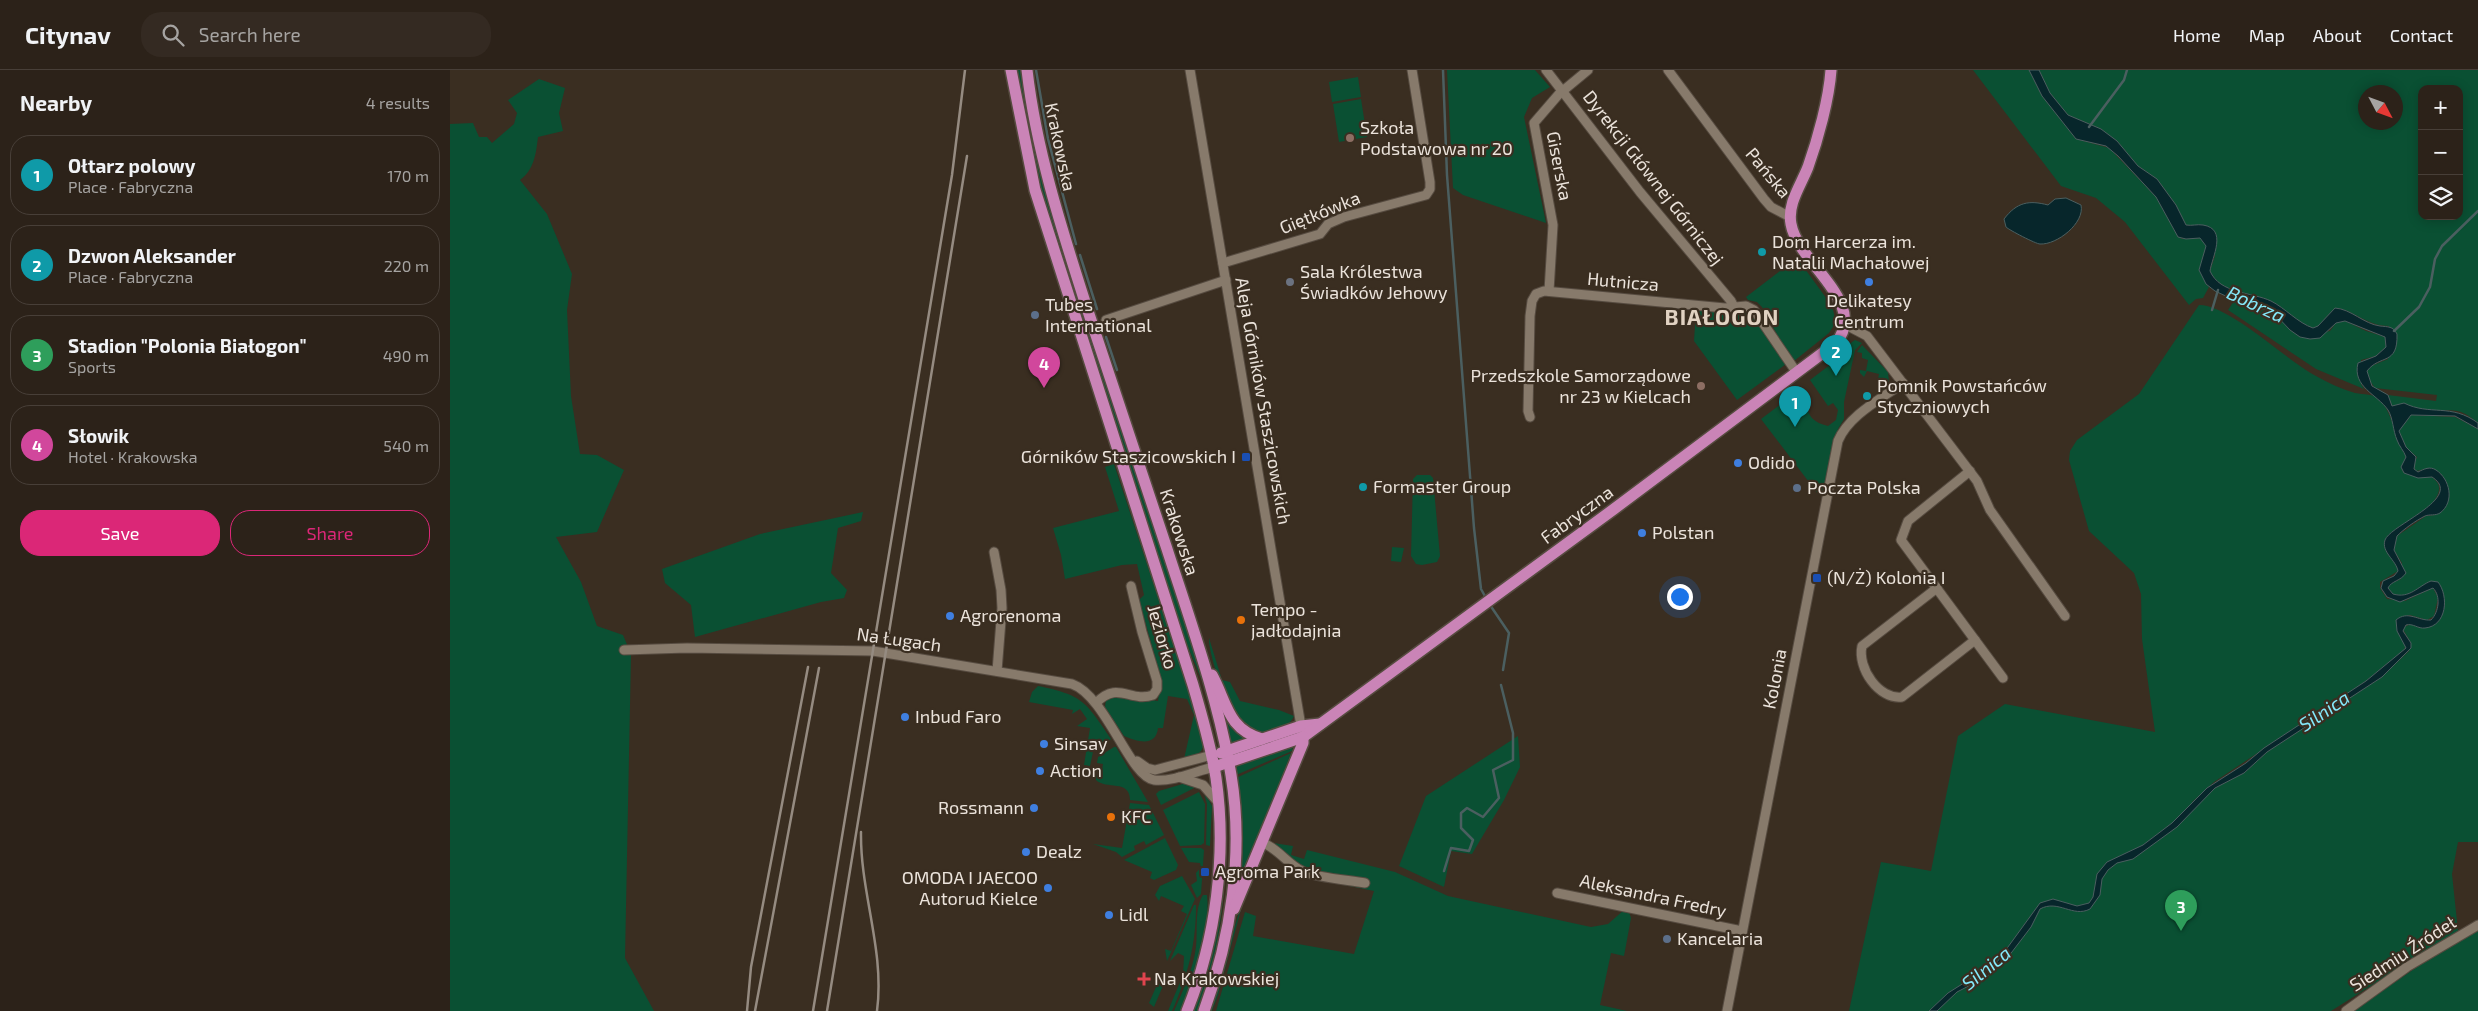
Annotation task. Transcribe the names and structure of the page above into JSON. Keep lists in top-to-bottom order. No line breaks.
{"streets":{"main road":["Krakowska","Pańska","Fabryczna"],"street":["Giserska","Dyrekcji Głównej Górniczej","Giętkówka","Hutnicza","Aleja Górników Staszicowskich","Jeziorko","Na Ługach","Kolonia","Aleksandra Fredry","Siedmiu Źródeł"]},"crossings":[["Krakowska","Fabryczna"],["Krakowska","Na Ługach"],["Giserska","Dyrekcji Głównej Górniczej"],["Giserska","Hutnicza"],["Pańska","Fabryczna"],["Dyrekcji Głównej Górniczej","Hutnicza"],["Giętkówka","Aleja Górników Staszicowskich"],["Hutnicza","Fabryczna"],["Aleja Górników Staszicowskich","Fabryczna"],["Fabryczna","Na Ługach"],["Jeziorko","Na Ługach"],["Kolonia","Aleksandra Fredry"]],"districts":["BIAŁOGON"],"water":["Bobrza","Silnica"],"places":{"other":["Szkoła Podstawowa nr 20","Dom Harcerza im. Natalii Machałowej","Sala Królestwa Świadków Jehowy","Delikatesy Centrum","Tubes International","Przedszkole Samorządowe nr 23 w Kielcach","Pomnik Powstańców Styczniowych","Odido","Formaster Group","Poczta Polska","Polstan","Agrorenoma","Tempo - jadłodajnia","Inbud Faro","Sinsay","Action","Rossmann","KFC","Dealz","OMODA I JAECOO Autorud Kielce","Lidl","Kancelaria"],"transit":["Górników Staszicowskich I","(N/Ż) Kolonia I","Agroma Park"],"health":["Na Krakowskiej"]},"north":"bottom right","page":{"header":"Citynav","search":"Search here","nav":["Home","Map","About","Contact"],"heading":["Nearby","4 results"],"map_buttons":["+","−"],"list":[{"mark":"1","name":"Ołtarz polowy","note":"Place · Fabryczna","value":"170 m"},{"mark":"2","name":"Dzwon Aleksander","note":"Place · Fabryczna","value":"220 m"},{"mark":"3","name":"Stadion \"Polonia Białogon\"","note":"Sports","value":"490 m"},{"mark":"4","name":"Słowik","note":"Hotel · Krakowska","value":"540 m"}],"pins":["2","4","1","3"],"buttons":["Save","Share"]}}
